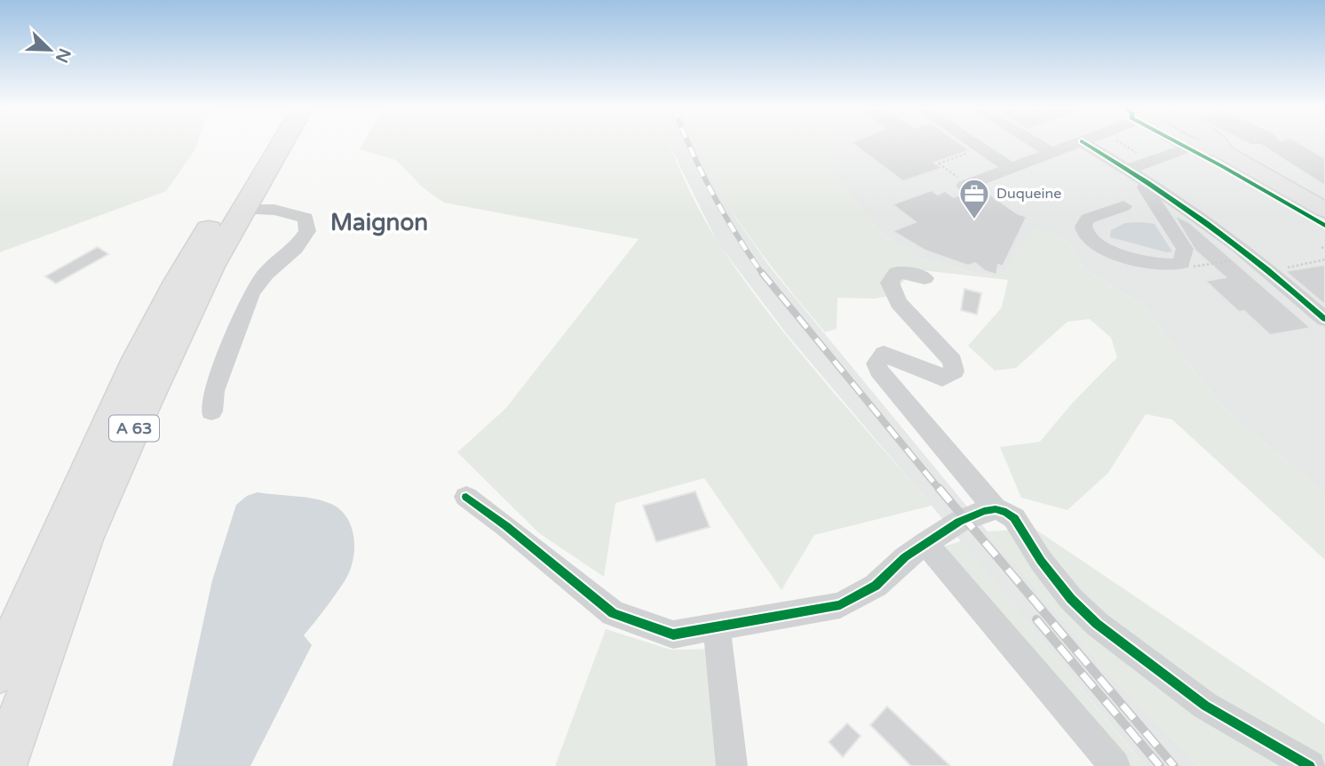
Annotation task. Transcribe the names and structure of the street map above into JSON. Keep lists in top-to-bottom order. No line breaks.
{"streets":{"highway":["A 63"]},"districts":["Maignon"],"places":{"office":["Duqueine"]},"north":"bottom right"}
